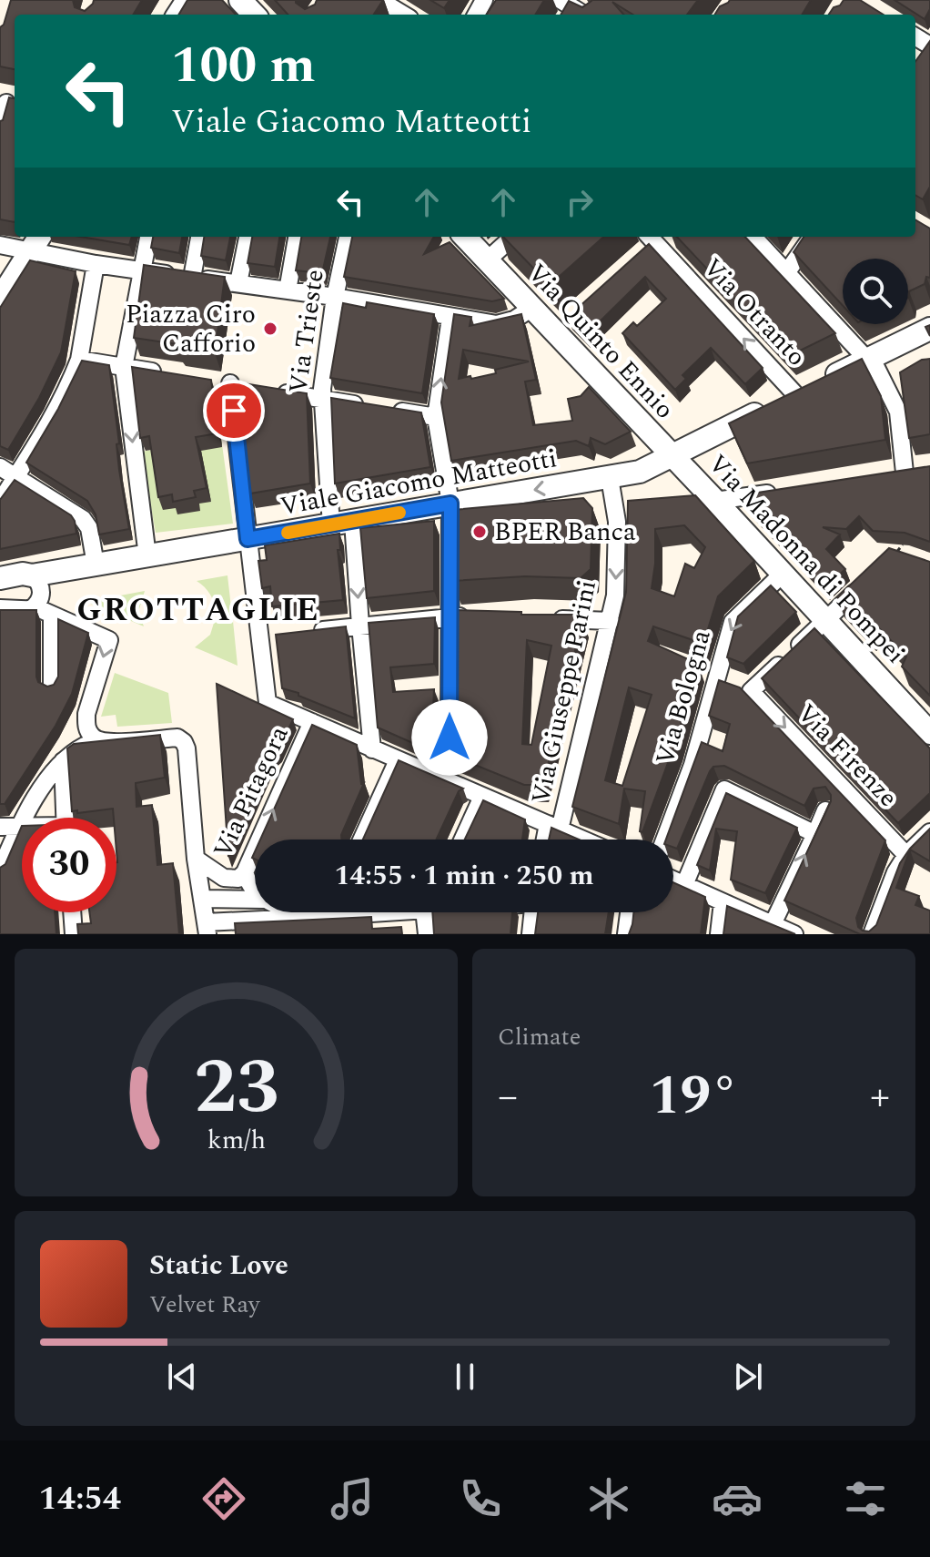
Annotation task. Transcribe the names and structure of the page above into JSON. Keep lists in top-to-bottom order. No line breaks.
{"streets":{"street":["Via Otranto","Via Trieste","Via Quinto Ennio","Viale Giacomo Matteotti","Via Madonna di Pompei","Via Giuseppe Parini","Via Bologna","Via Firenze","Via Pitagora"]},"crossings":[["Via Otranto","Viale Giacomo Matteotti"],["Via Trieste","Viale Giacomo Matteotti"],["Via Quinto Ennio","Viale Giacomo Matteotti"],["Via Quinto Ennio","Via Madonna di Pompei"],["Viale Giacomo Matteotti","Via Madonna di Pompei"],["Viale Giacomo Matteotti","Via Giuseppe Parini"],["Via Madonna di Pompei","Via Bologna"],["Via Bologna","Via Firenze"]],"one_way":["Via Giuseppe Parini","Via Bologna","Via Firenze"],"districts":["GROTTAGLIE"],"places":["Piazza Ciro Cafforio","BPER Banca"],"page":{"turn":["100 m","Viale Giacomo Matteotti"],"limit":"30","trip":"14:55 · 1 min · 250 m","tile":"Climate","heat":["−","19°","+"],"song":["Static Love","Velvet Ray"],"tabs":"14:54","gauge":["23","km/h"]}}
